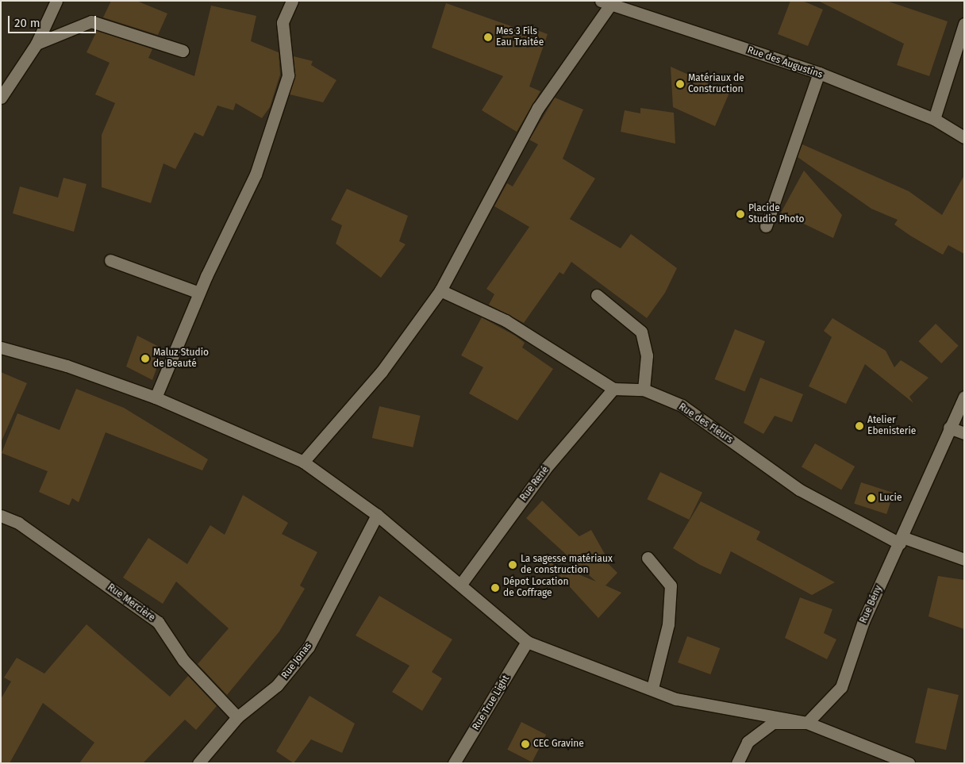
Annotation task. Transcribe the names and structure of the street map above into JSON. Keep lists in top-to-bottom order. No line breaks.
{"streets":{"street":["Rue des Augustins","Rue des Fleurs","Rue René","Rue Mercière","Rue Bény","Rue Jonas","Rue True Light"]},"crossings":[["Rue des Fleurs","Rue René"],["Rue des Fleurs","Rue Bény"],["Rue Mercière","Rue Jonas"]],"places":["Mes 3 Fils Eau Traitée","Matériaux de Construction","Placide Studio Photo","Maluz Studio de Beauté","Atelier Ebenisterie","Lucie","La sagesse matériaux de construction","Dépot Location de Coffrage","CEC Gravine"],"scale_bar":"20 m"}
